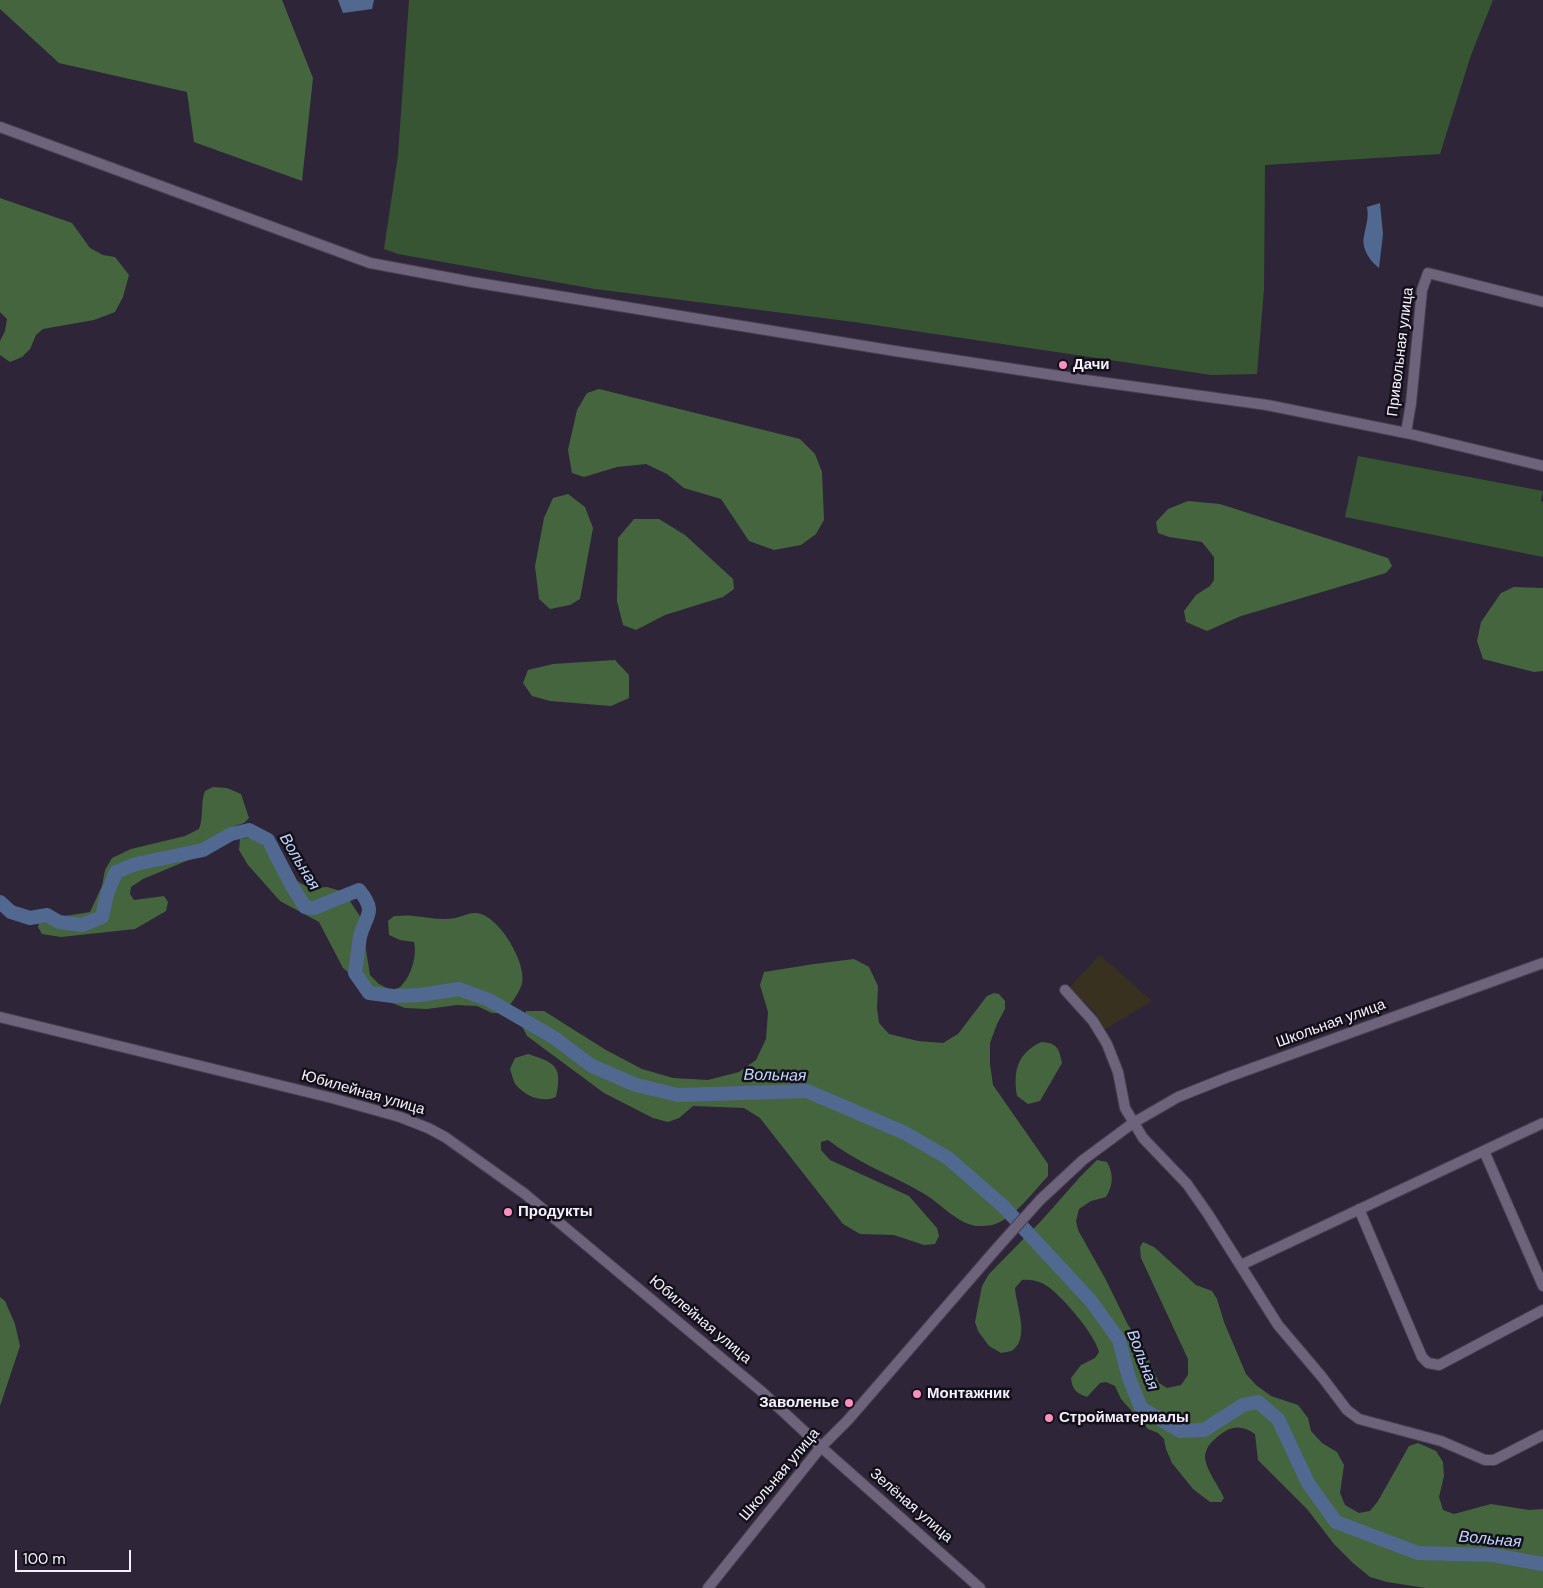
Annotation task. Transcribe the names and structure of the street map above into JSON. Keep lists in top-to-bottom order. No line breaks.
{"streets":{"street":["Привольная улица","Школьная улица","Юбилейная улица","Зелёная улица"]},"crossings":[["Школьная улица","Юбилейная улица"],["Школьная улица","Зелёная улица"],["Юбилейная улица","Зелёная улица"]],"water":["Вольная"],"places":["Дачи","Продукты","Монтажник","Заволенье","Стройматериалы"],"scale_bar":"100 m"}
